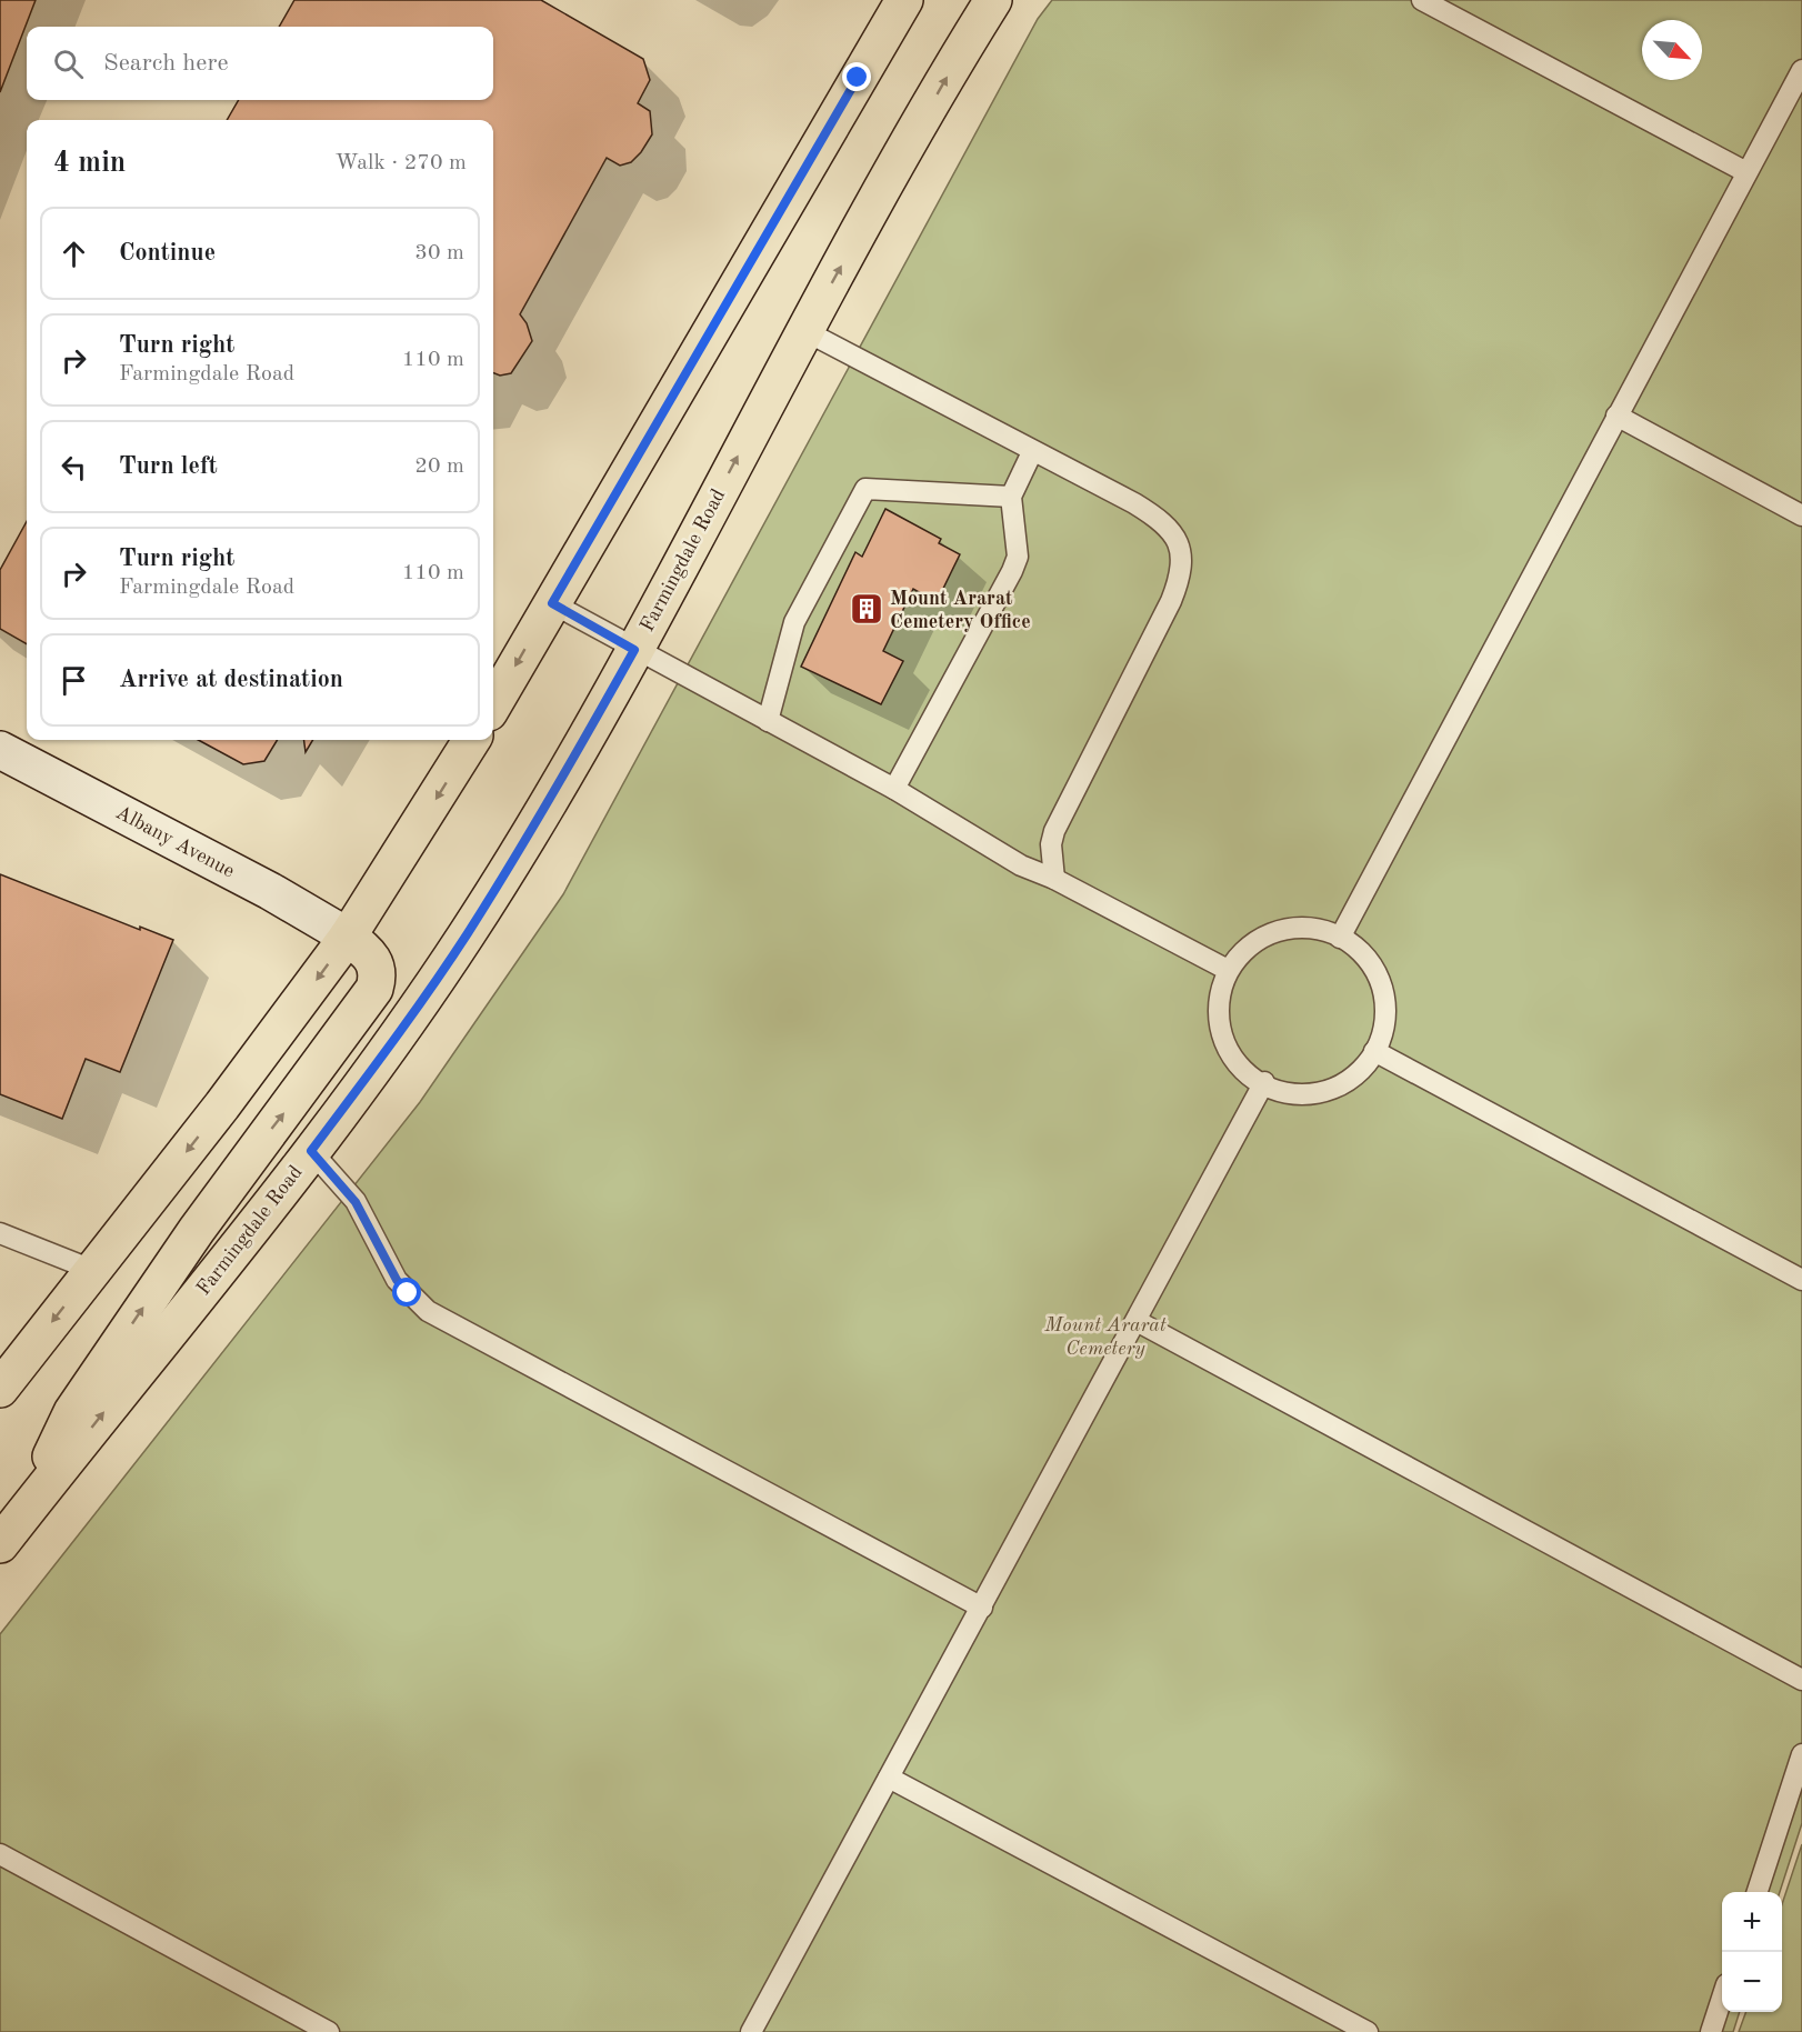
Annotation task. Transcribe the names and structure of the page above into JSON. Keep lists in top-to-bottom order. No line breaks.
{"streets":{"main road":["Farmingdale Road"],"street":["Albany Avenue"]},"parks":["Mount Ararat Cemetery"],"places":{"building":["Mount Ararat Cemetery Office"]},"north":"bottom right","page":{"search":"Search here","heading":["4 min","Walk · 270 m"],"list":[["Continue","30 m"],["Turn right","Farmingdale Road","110 m"],["Turn left","20 m"],["Turn right","Farmingdale Road","110 m"],"Arrive at destination"],"map_buttons":["+","−"]}}
